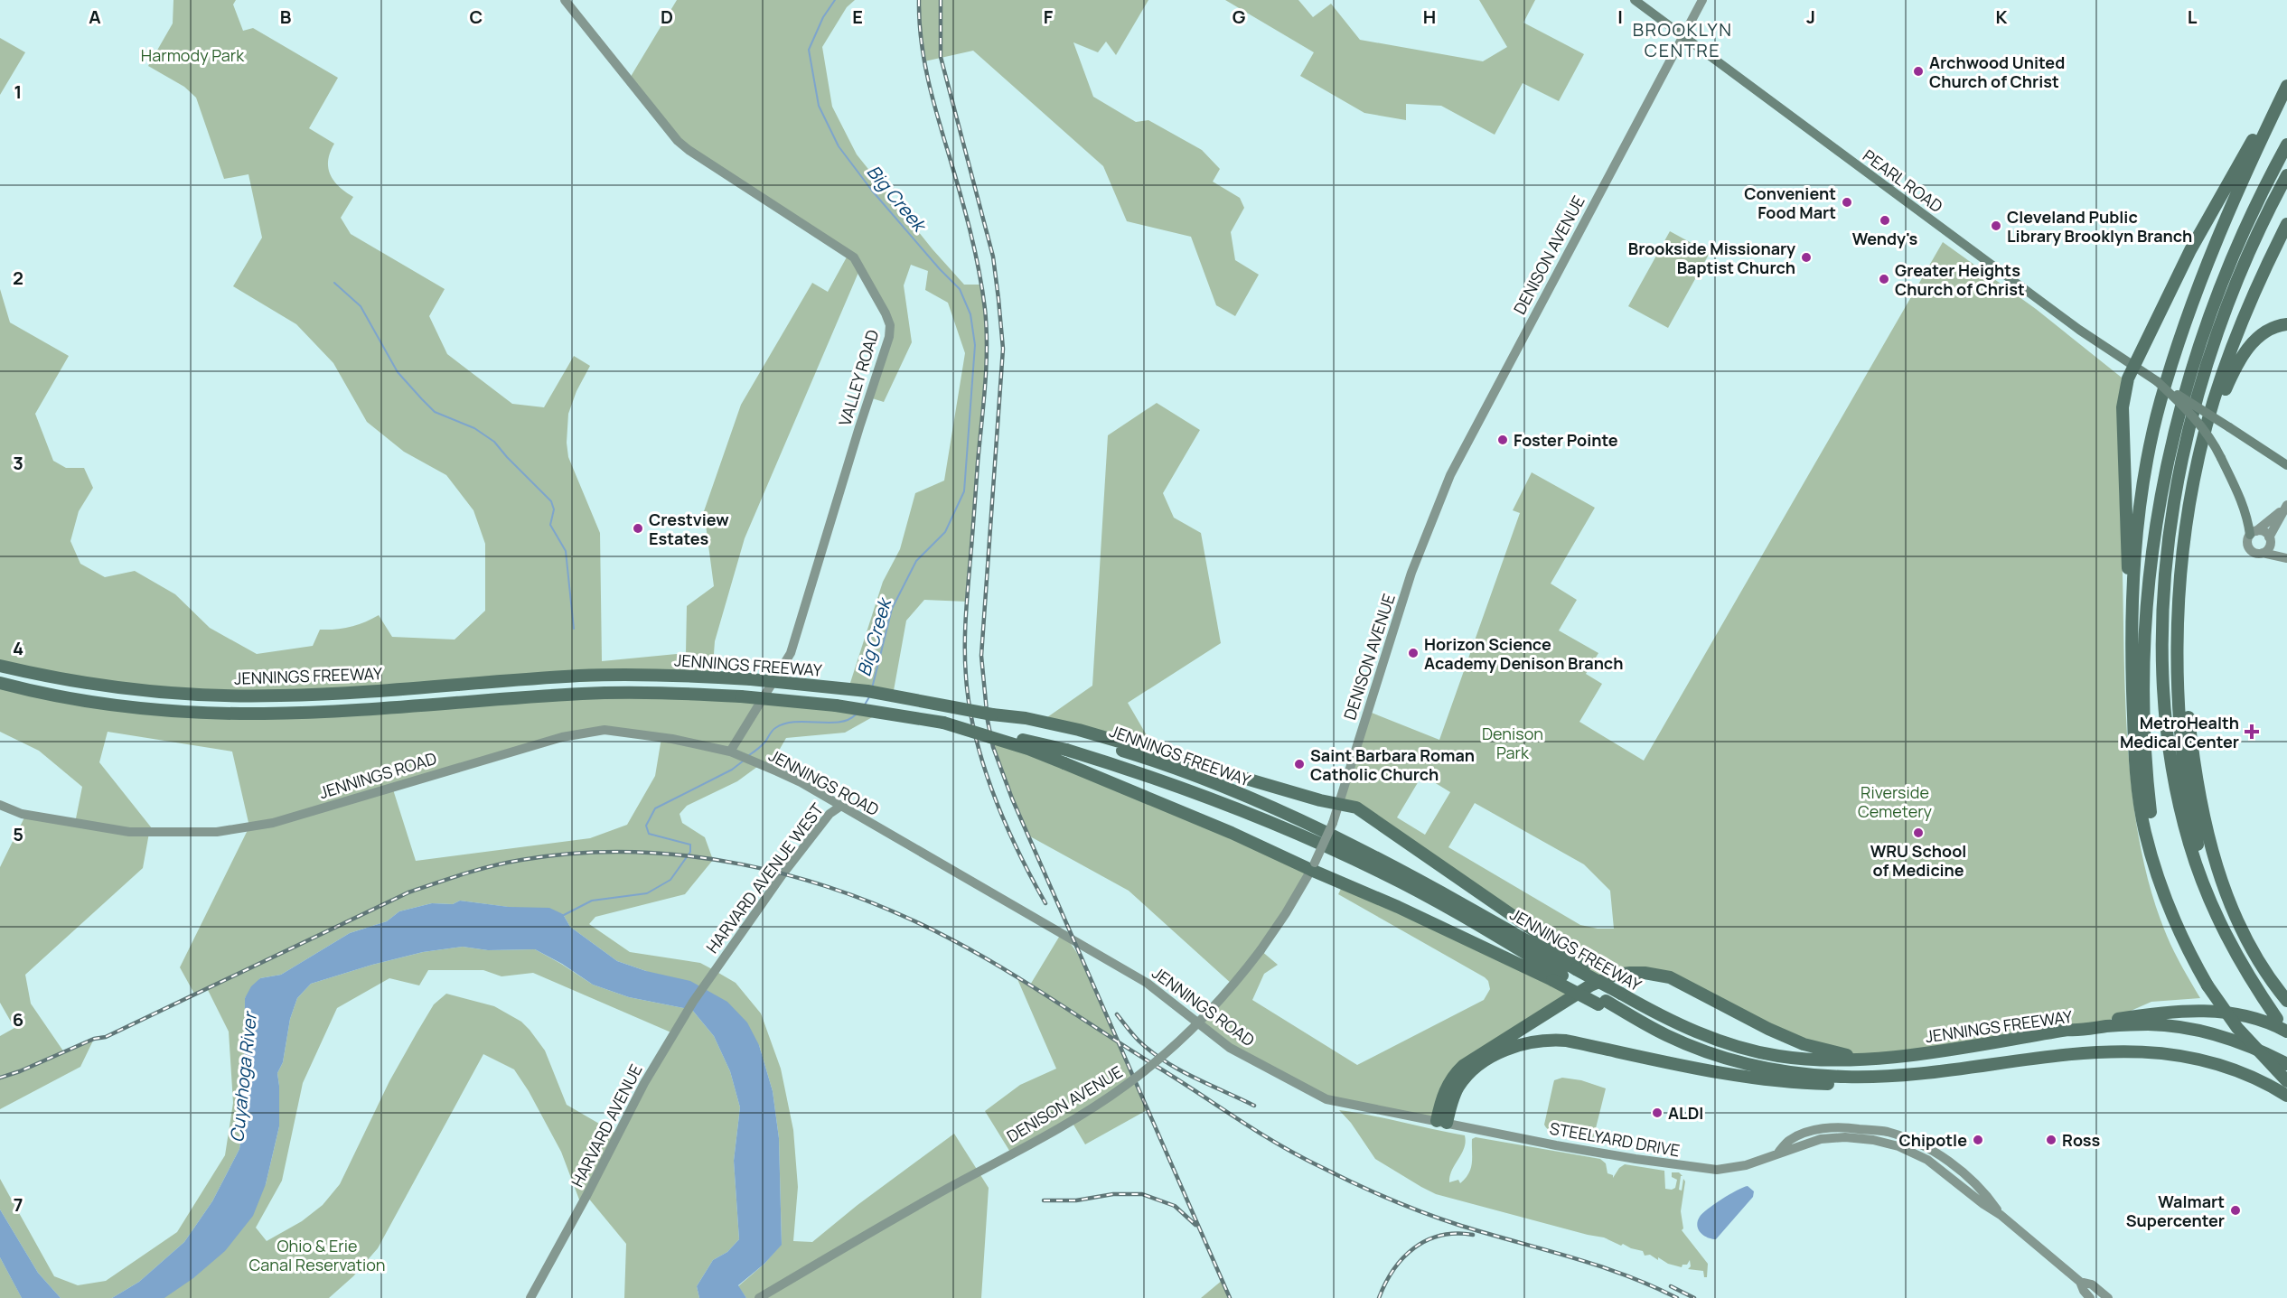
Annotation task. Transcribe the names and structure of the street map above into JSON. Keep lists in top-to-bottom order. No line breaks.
{"streets":{"highway":["JENNINGS FREEWAY"],"main road":["PEARL ROAD"],"street":["DENISON AVENUE","VALLEY ROAD","JENNINGS ROAD","HARVARD AVENUE WEST","HARVARD AVENUE","STEELYARD DRIVE"]},"crossings":[["PEARL ROAD","DENISON AVENUE"],["VALLEY ROAD","JENNINGS ROAD"],["JENNINGS ROAD","HARVARD AVENUE WEST"],["JENNINGS ROAD","STEELYARD DRIVE"],["HARVARD AVENUE WEST","HARVARD AVENUE"]],"districts":["BROOKLYN CENTRE"],"water":["Big Creek","Cuyahoga River"],"parks":["Harmody Park","Denison Park","Riverside Cemetery","Ohio & Erie Canal Reservation"],"places":{"other":["Archwood United Church of Christ","Convenient Food Mart","Wendy's","Cleveland Public Library Brooklyn Branch","Brookside Missionary Baptist Church","Greater Heights Church of Christ","Foster Pointe","Crestview Estates","Horizon Science Academy Denison Branch","Saint Barbara Roman Catholic Church","WRU School of Medicine","ALDI","Chipotle","Ross","Walmart Supercenter"],"health":["MetroHealth Medical Center"]},"grid":{"columns":["A","B","C","D","E","F","G","H","I","J","K","L"],"rows":["1","2","3","4","5","6","7"]}}
